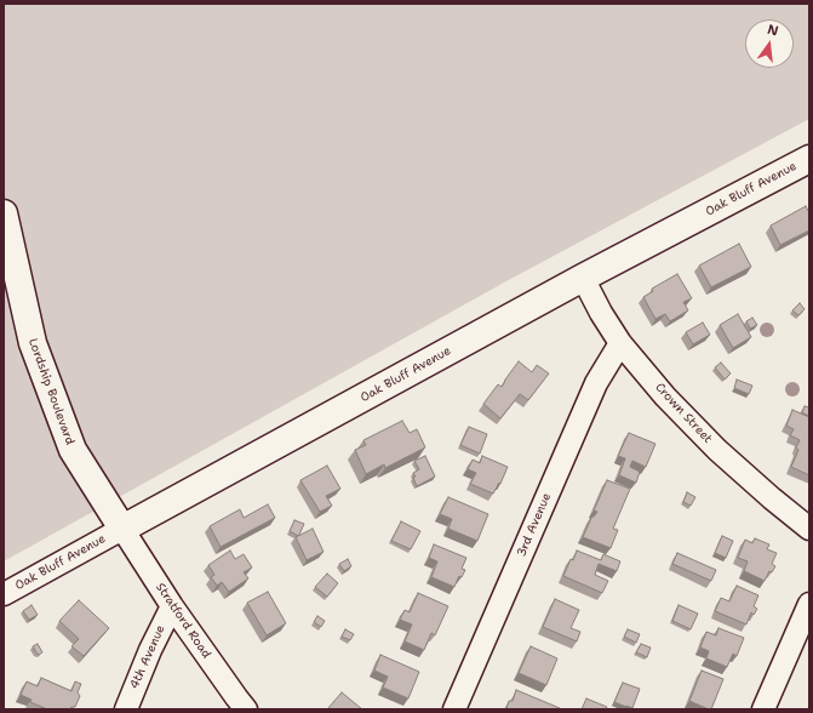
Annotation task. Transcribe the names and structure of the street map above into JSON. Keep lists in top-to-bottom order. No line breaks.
{"streets":{"main road":["Oak Bluff Avenue","Lordship Boulevard"],"street":["Crown Street","3rd Avenue","Stratford Road","4th Avenue"]},"crossings":[["Oak Bluff Avenue","Lordship Boulevard"],["Oak Bluff Avenue","Crown Street"],["Oak Bluff Avenue","Stratford Road"],["Lordship Boulevard","Stratford Road"],["Crown Street","3rd Avenue"],["Stratford Road","4th Avenue"]],"north":"top"}
